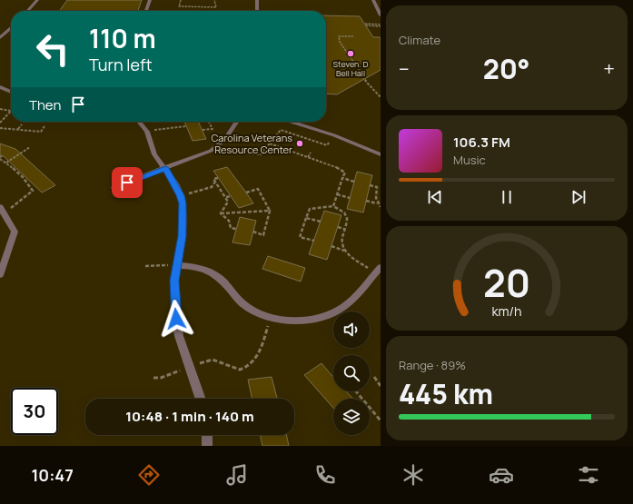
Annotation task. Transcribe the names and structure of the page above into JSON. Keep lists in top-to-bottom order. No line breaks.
{"places":["Steven. D Bell Hall","Carolina Veterans Resource Center"],"page":{"tile":["Climate",["Range · 89%","445 km"]],"turn":["110 m","Turn left"],"heat":["−","20°","+"],"then":"Then","song":["106.3 FM","Music"],"limit":"30","trip":"10:48 · 1 min · 140 m","tabs":"10:47","gauge":["20","km/h"]}}
